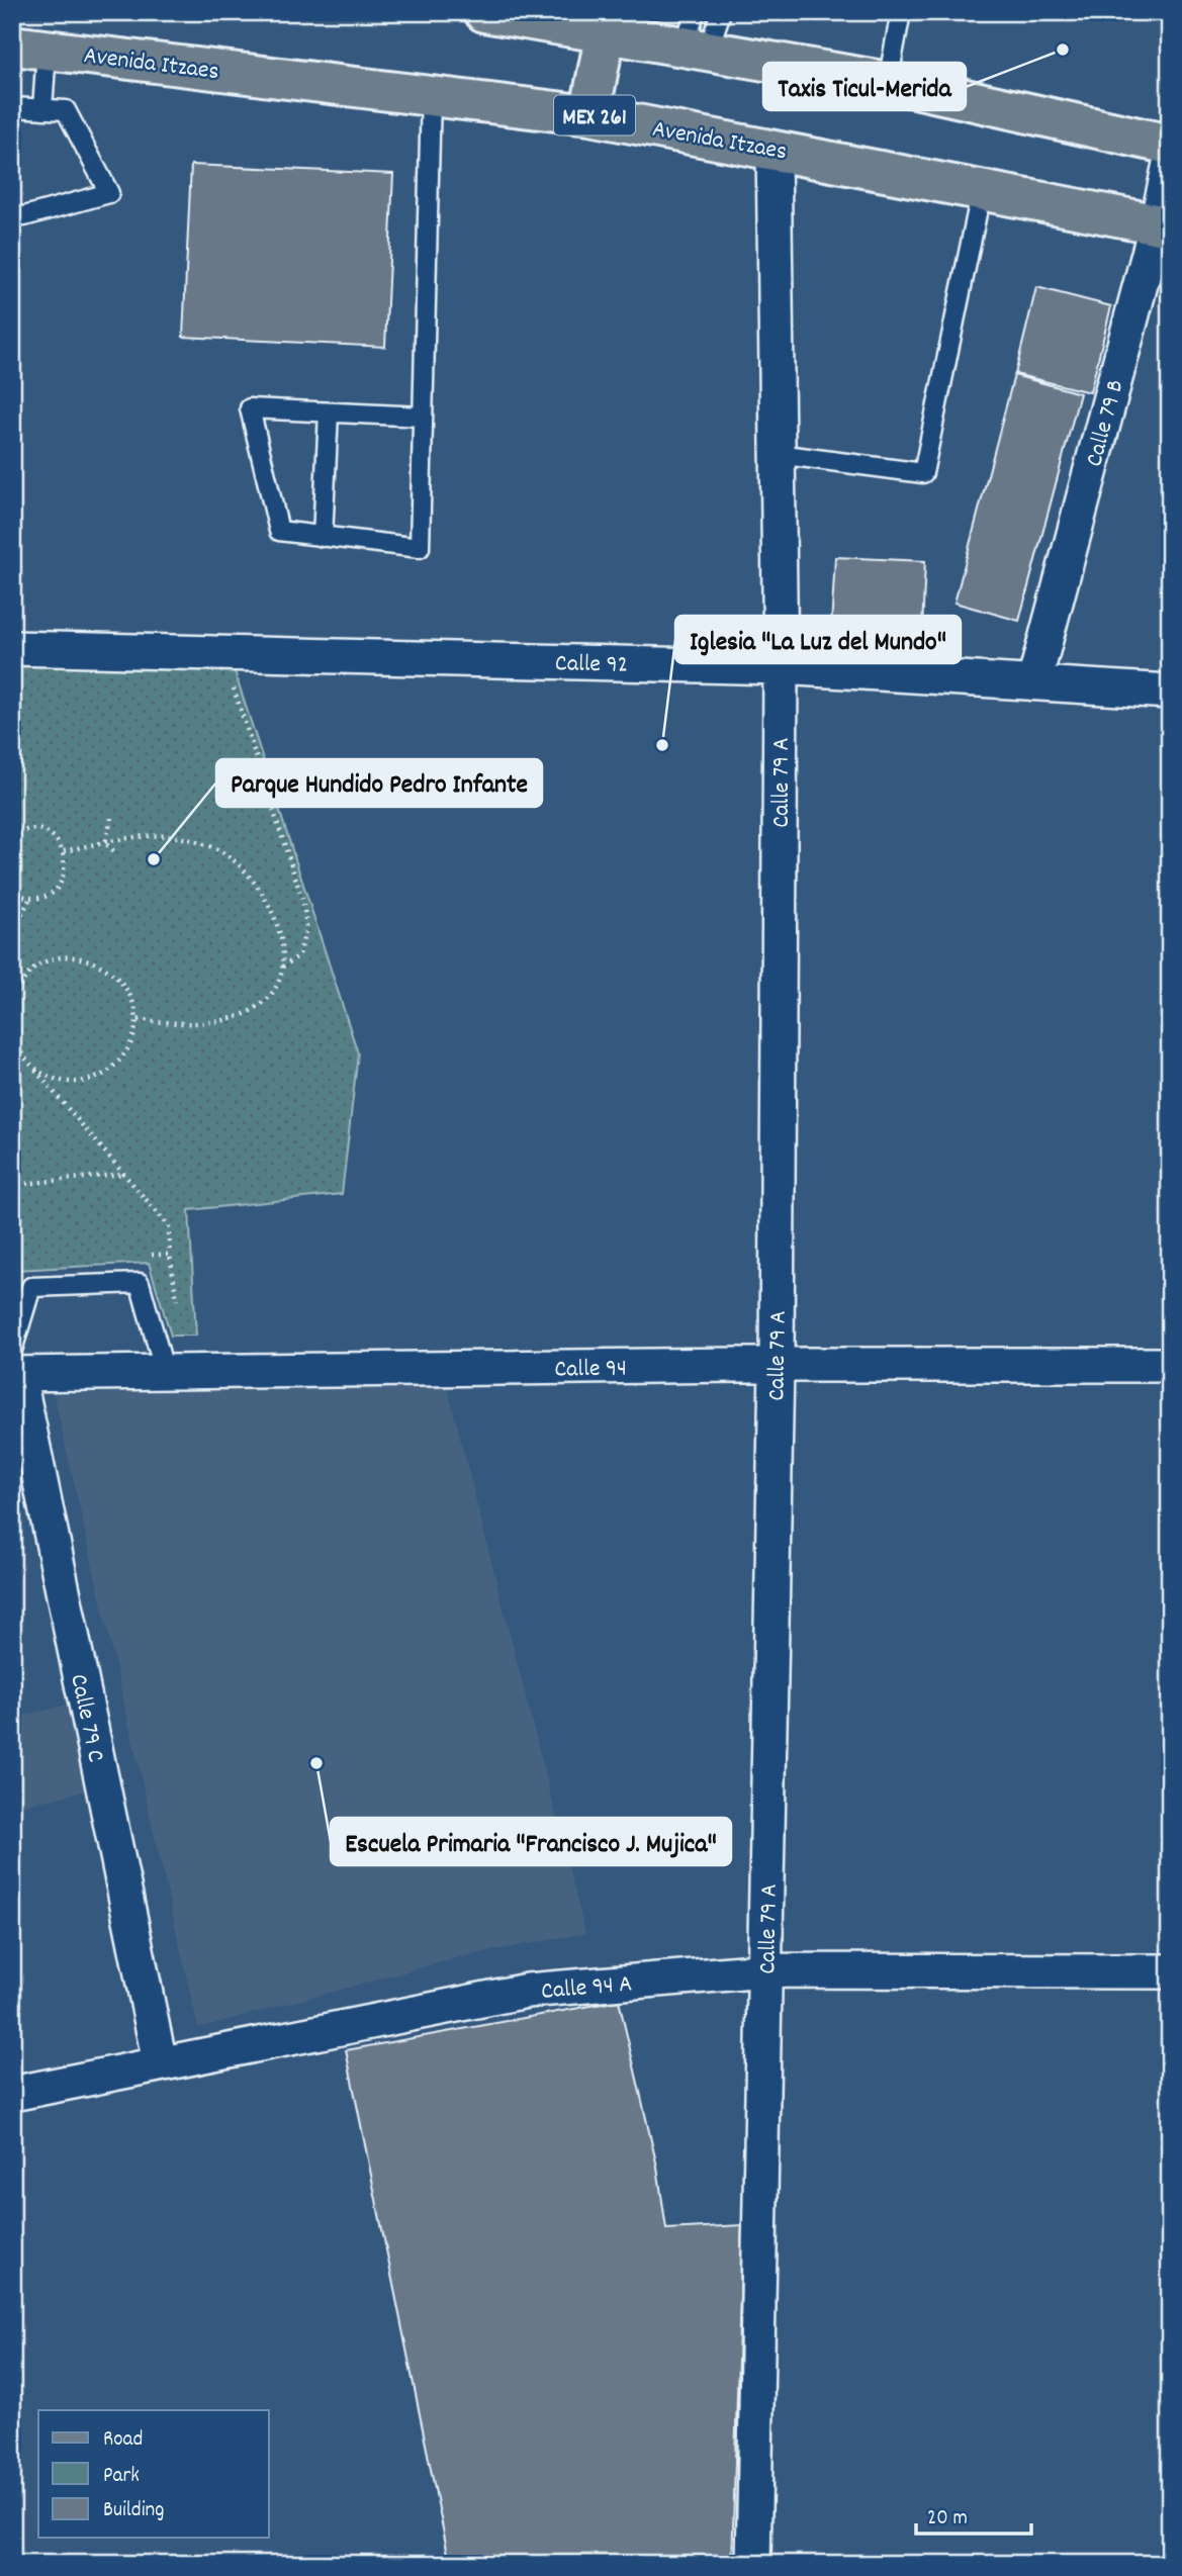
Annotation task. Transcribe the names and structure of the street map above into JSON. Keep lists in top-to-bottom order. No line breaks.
{"streets":{"main road":["Avenida Itzaes","MEX 261"],"street":["Calle 79 B","Calle 92","Calle 79 A","Calle 94","Calle 79 C","Calle 94 A"]},"crossings":[["Avenida Itzaes","Calle 79 B"],["Avenida Itzaes","Calle 79 A"],["Calle 79 B","Calle 92"],["Calle 92","Calle 79 A"],["Calle 79 A","Calle 94"],["Calle 79 A","Calle 94 A"],["Calle 94","Calle 79 C"],["Calle 79 C","Calle 94 A"]],"places":["Taxis Ticul-Merida","Iglesia \"La Luz del Mundo\"","Parque Hundido Pedro Infante","Escuela Primaria \"Francisco J. Mujica\""],"legend":["Road","Park","Building"],"scale_bar":"20 m"}
